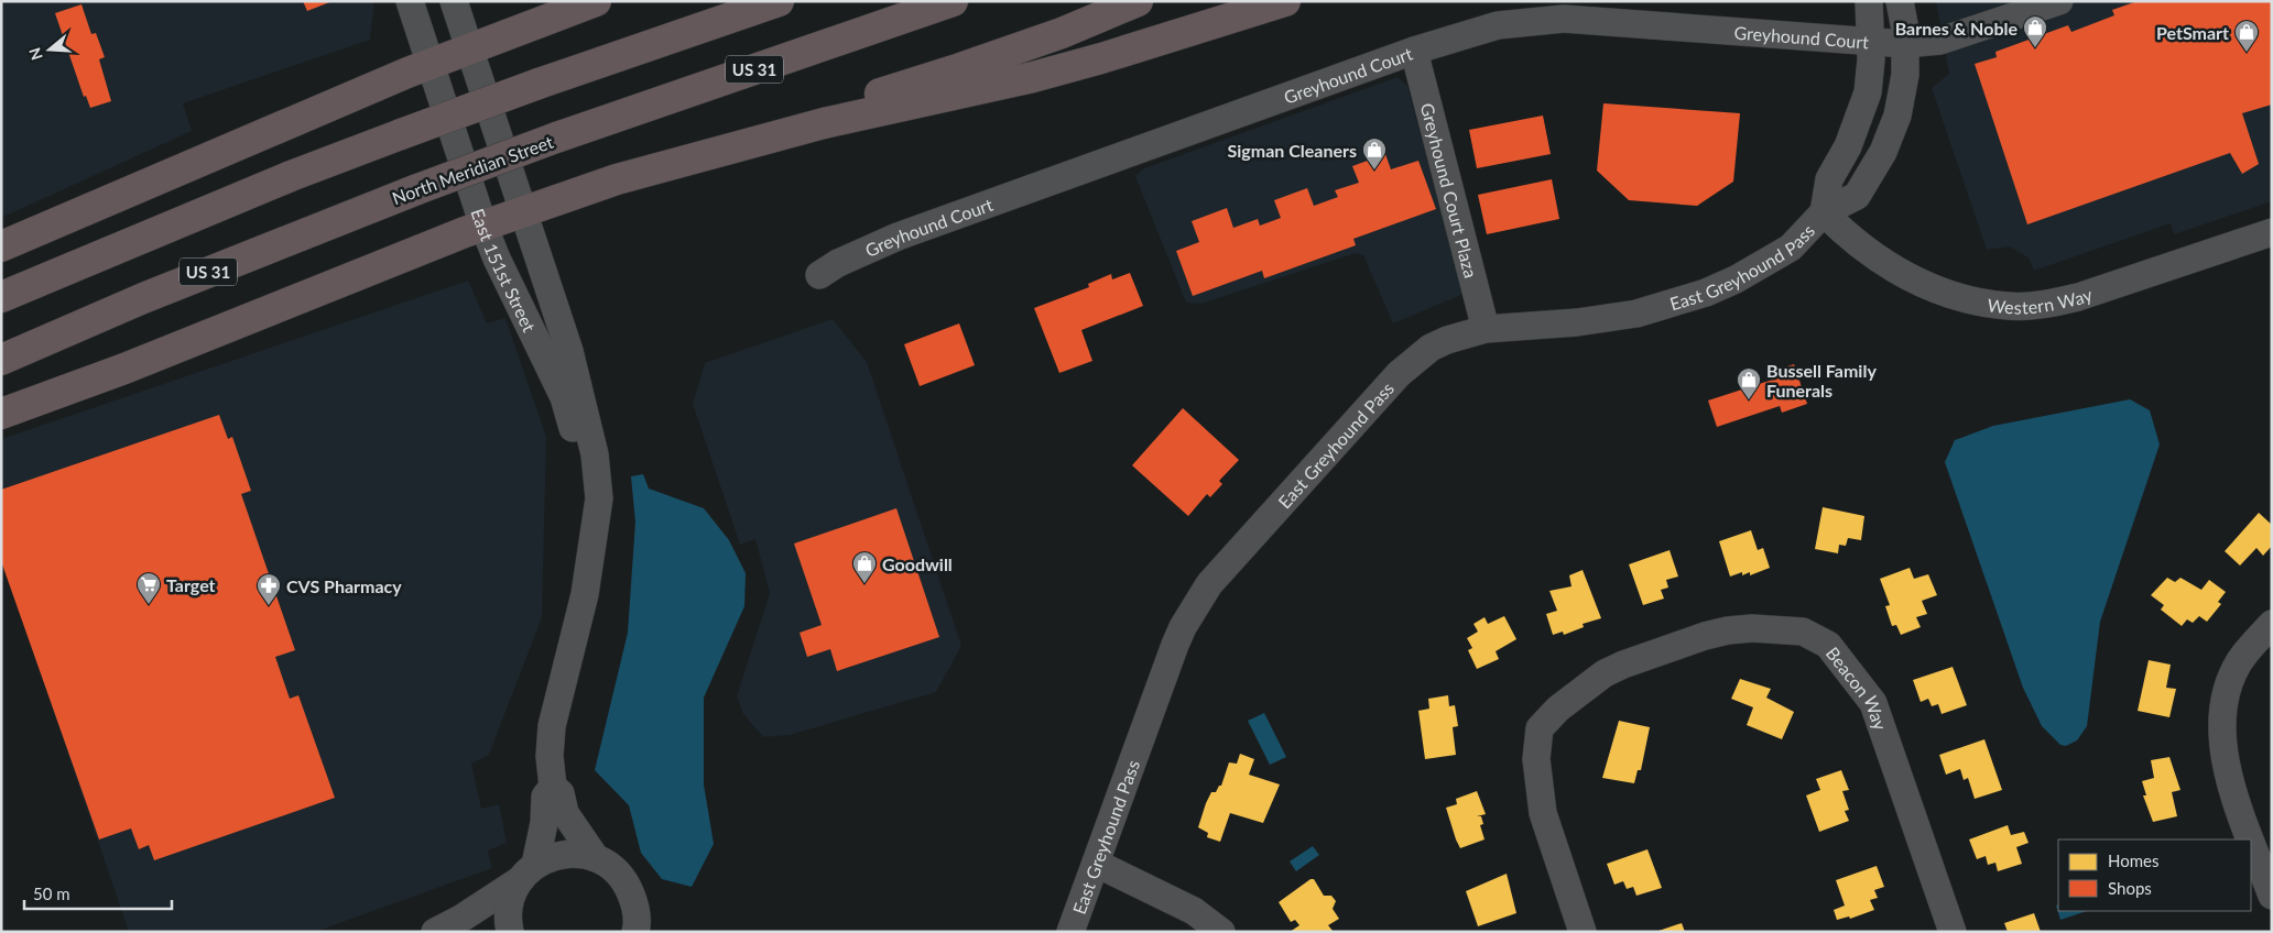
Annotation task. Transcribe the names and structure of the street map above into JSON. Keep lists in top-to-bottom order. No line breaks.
{"streets":{"highway":["US 31","North Meridian Street"],"street":["Greyhound Court","Greyhound Court Plaza","East Greyhound Pass","East 151st Street","Western Way","Beacon Way"]},"crossings":[["Greyhound Court","Greyhound Court Plaza"],["Greyhound Court","East Greyhound Pass"],["Greyhound Court Plaza","East Greyhound Pass"],["East Greyhound Pass","Western Way"]],"places":{"shop":["Barnes & Noble","PetSmart","Sigman Cleaners","Bussell Family Funerals","Goodwill"],"supermarket":["Target"],"pharmacy":["CVS Pharmacy"]},"legend":["Homes","Shops"],"scale_bar":"50 m","north":"left"}
